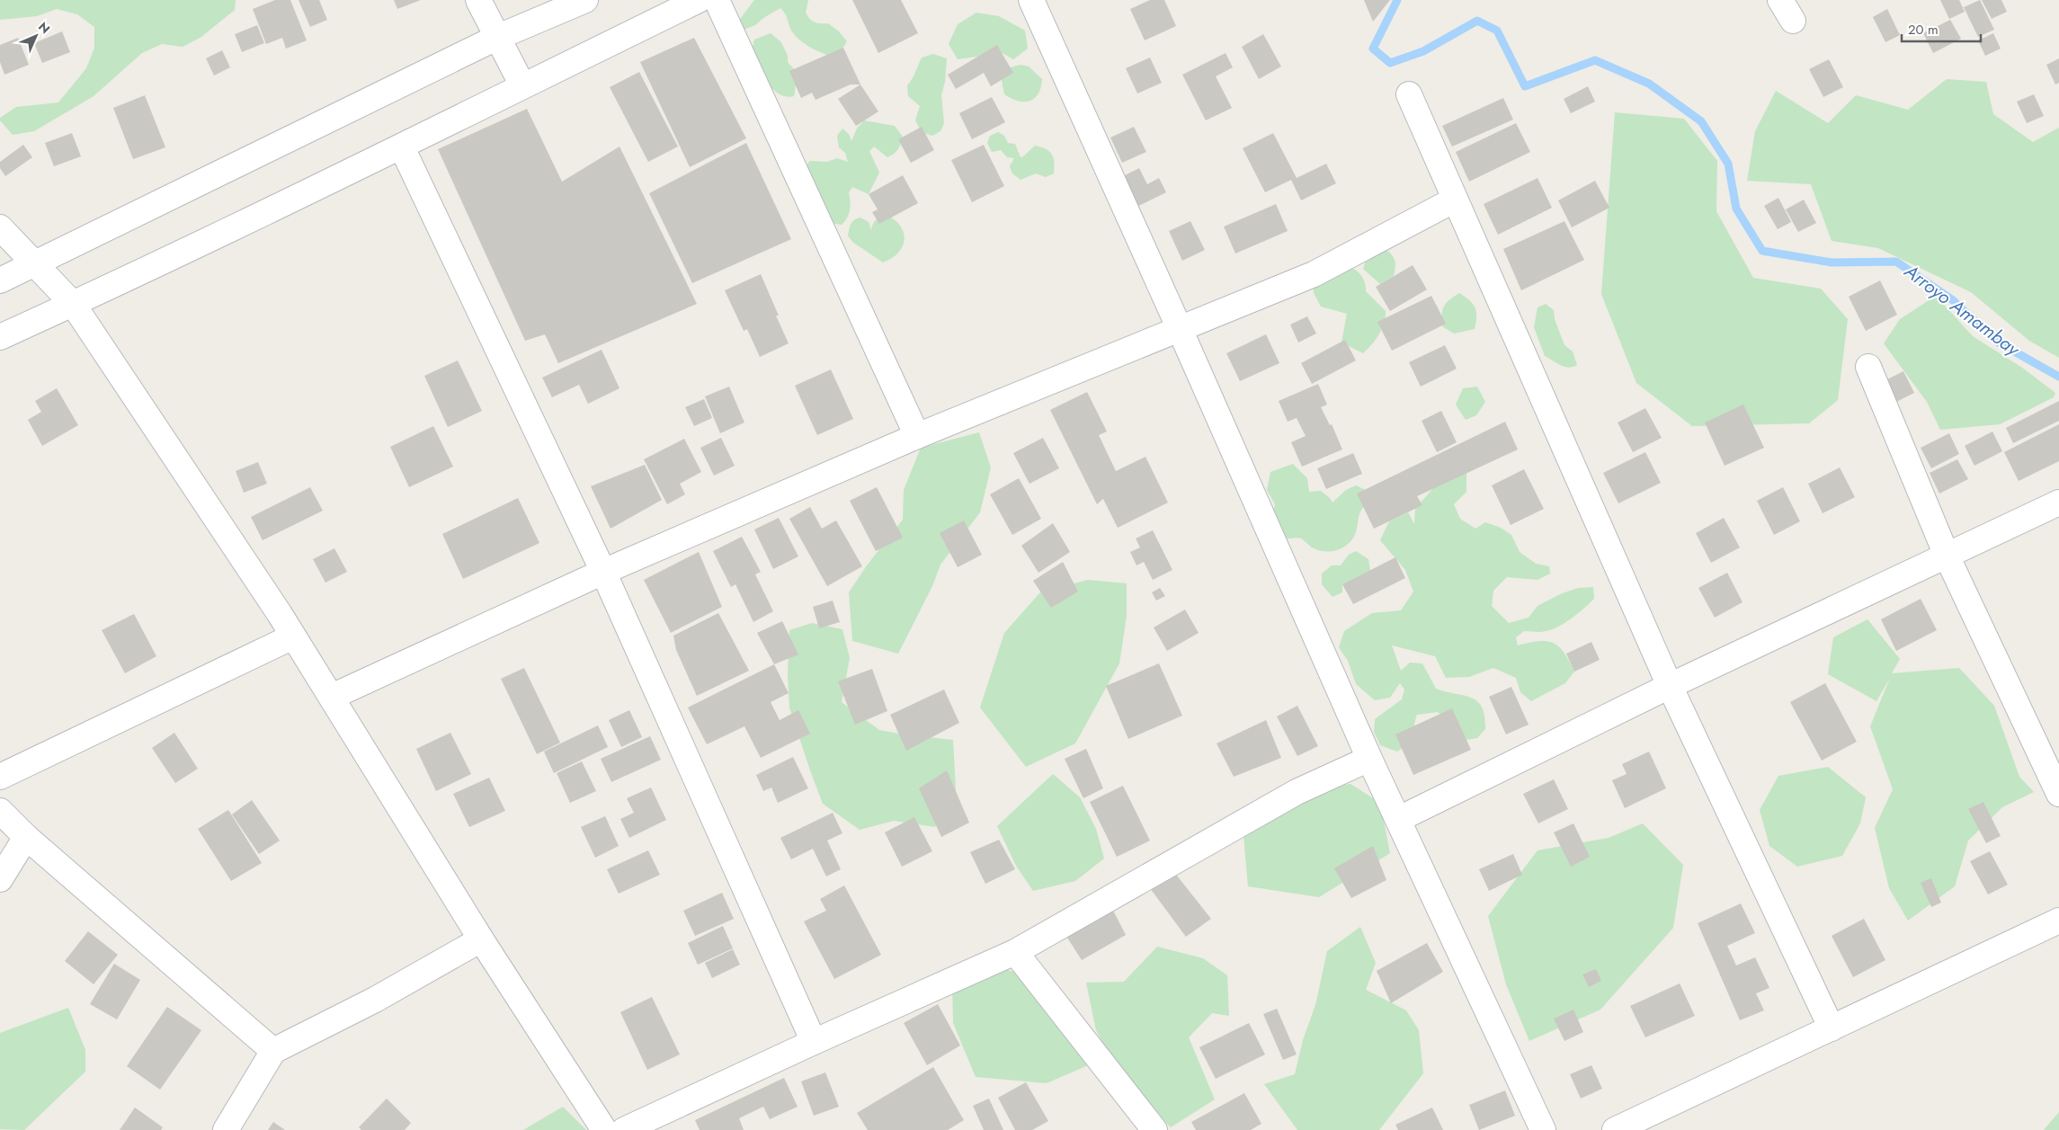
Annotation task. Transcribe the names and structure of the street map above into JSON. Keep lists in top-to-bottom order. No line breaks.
{"water":["Arroyo Amambay"],"scale_bar":"20 m","north":"top right"}
